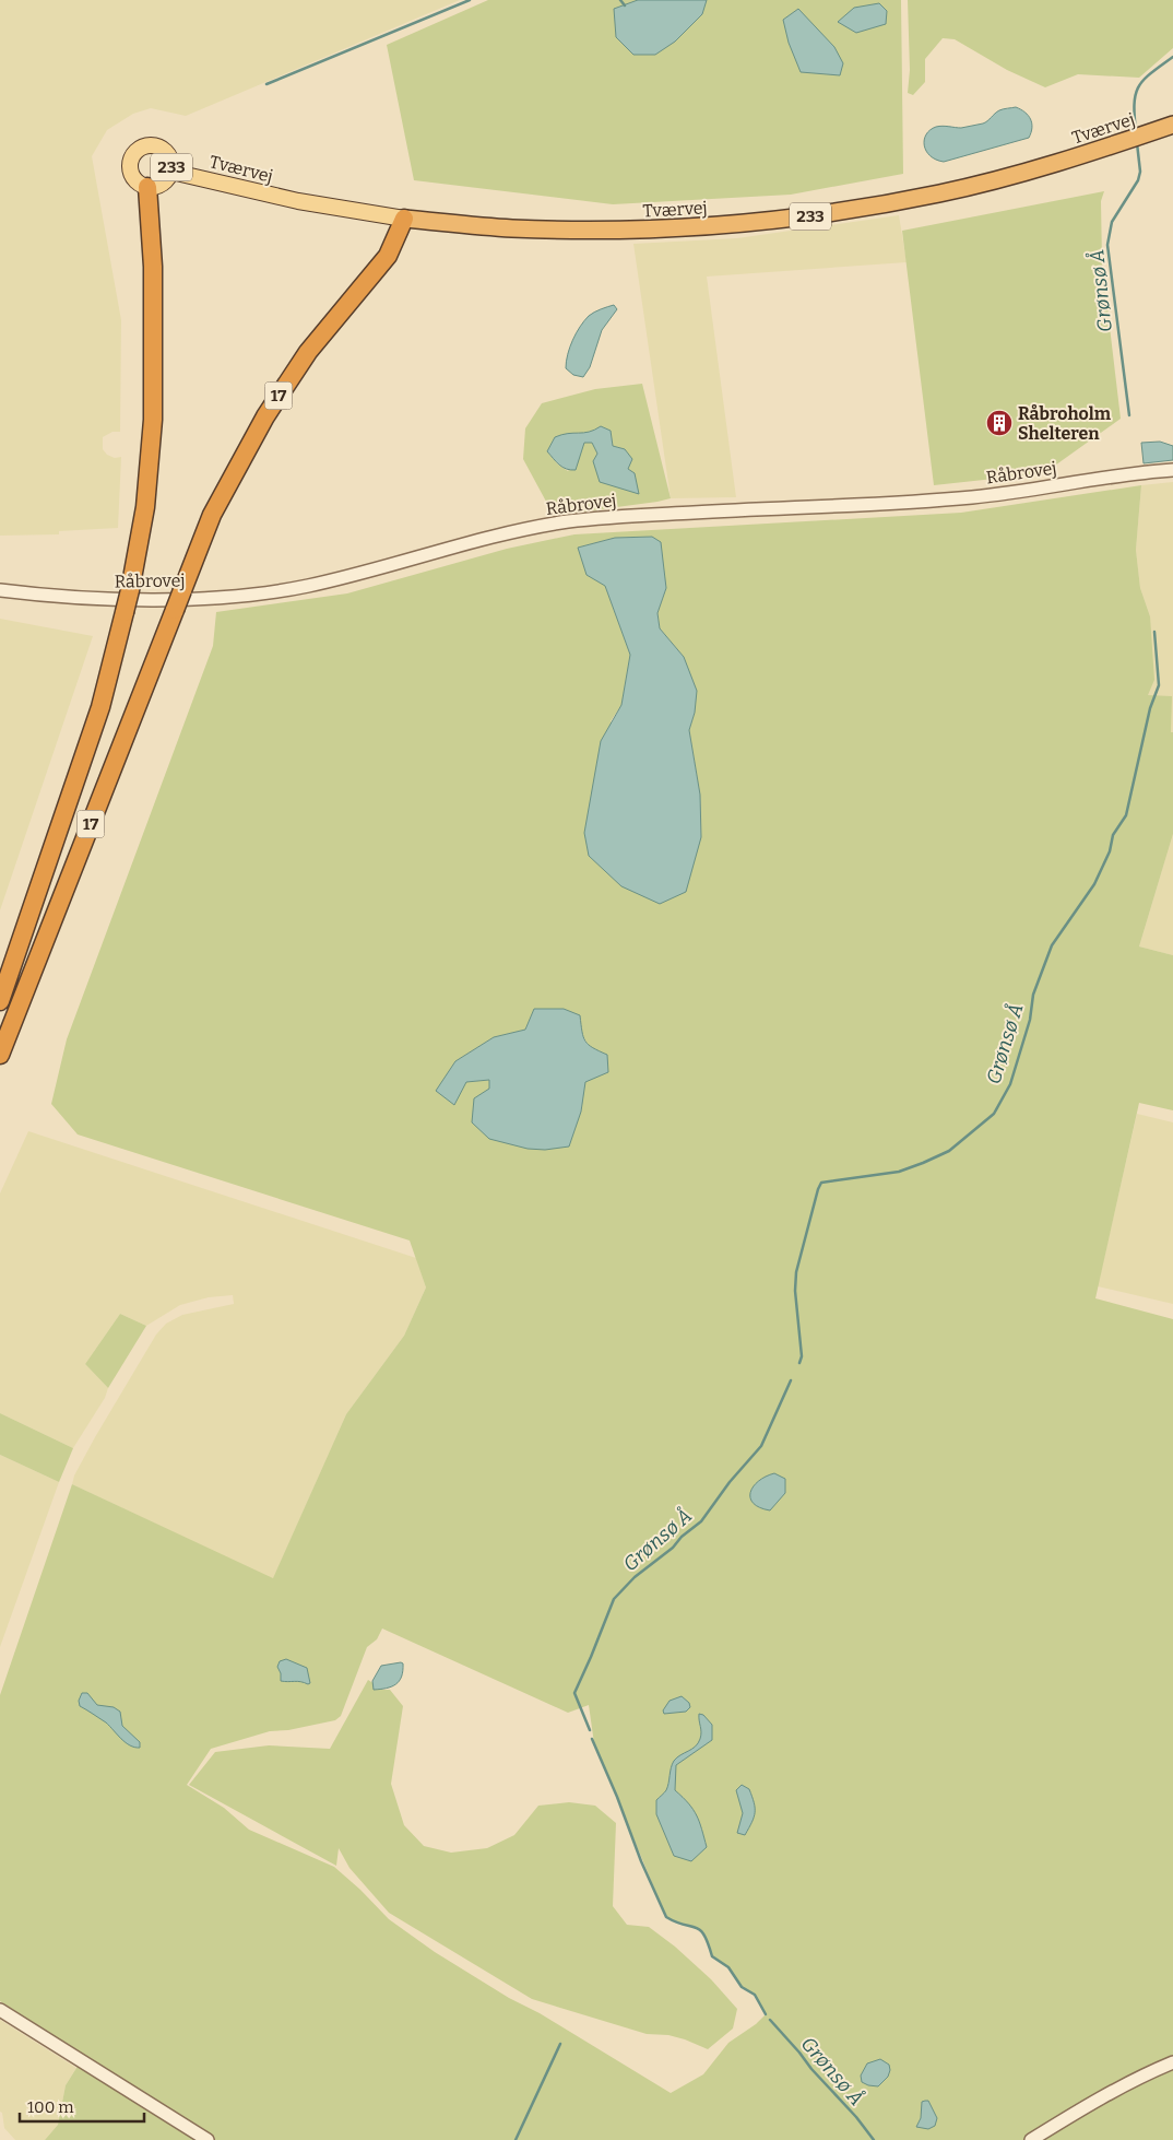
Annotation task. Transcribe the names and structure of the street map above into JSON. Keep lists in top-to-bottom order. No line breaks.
{"streets":{"highway":["Tværvej","233","17"],"street":["Råbrovej"]},"crossings":[["Tværvej","233"],["Tværvej","17"],["233","17"]],"water":["Grønsø Å"],"places":{"building":["Råbroholm Shelteren"]},"scale_bar":"100 m"}
